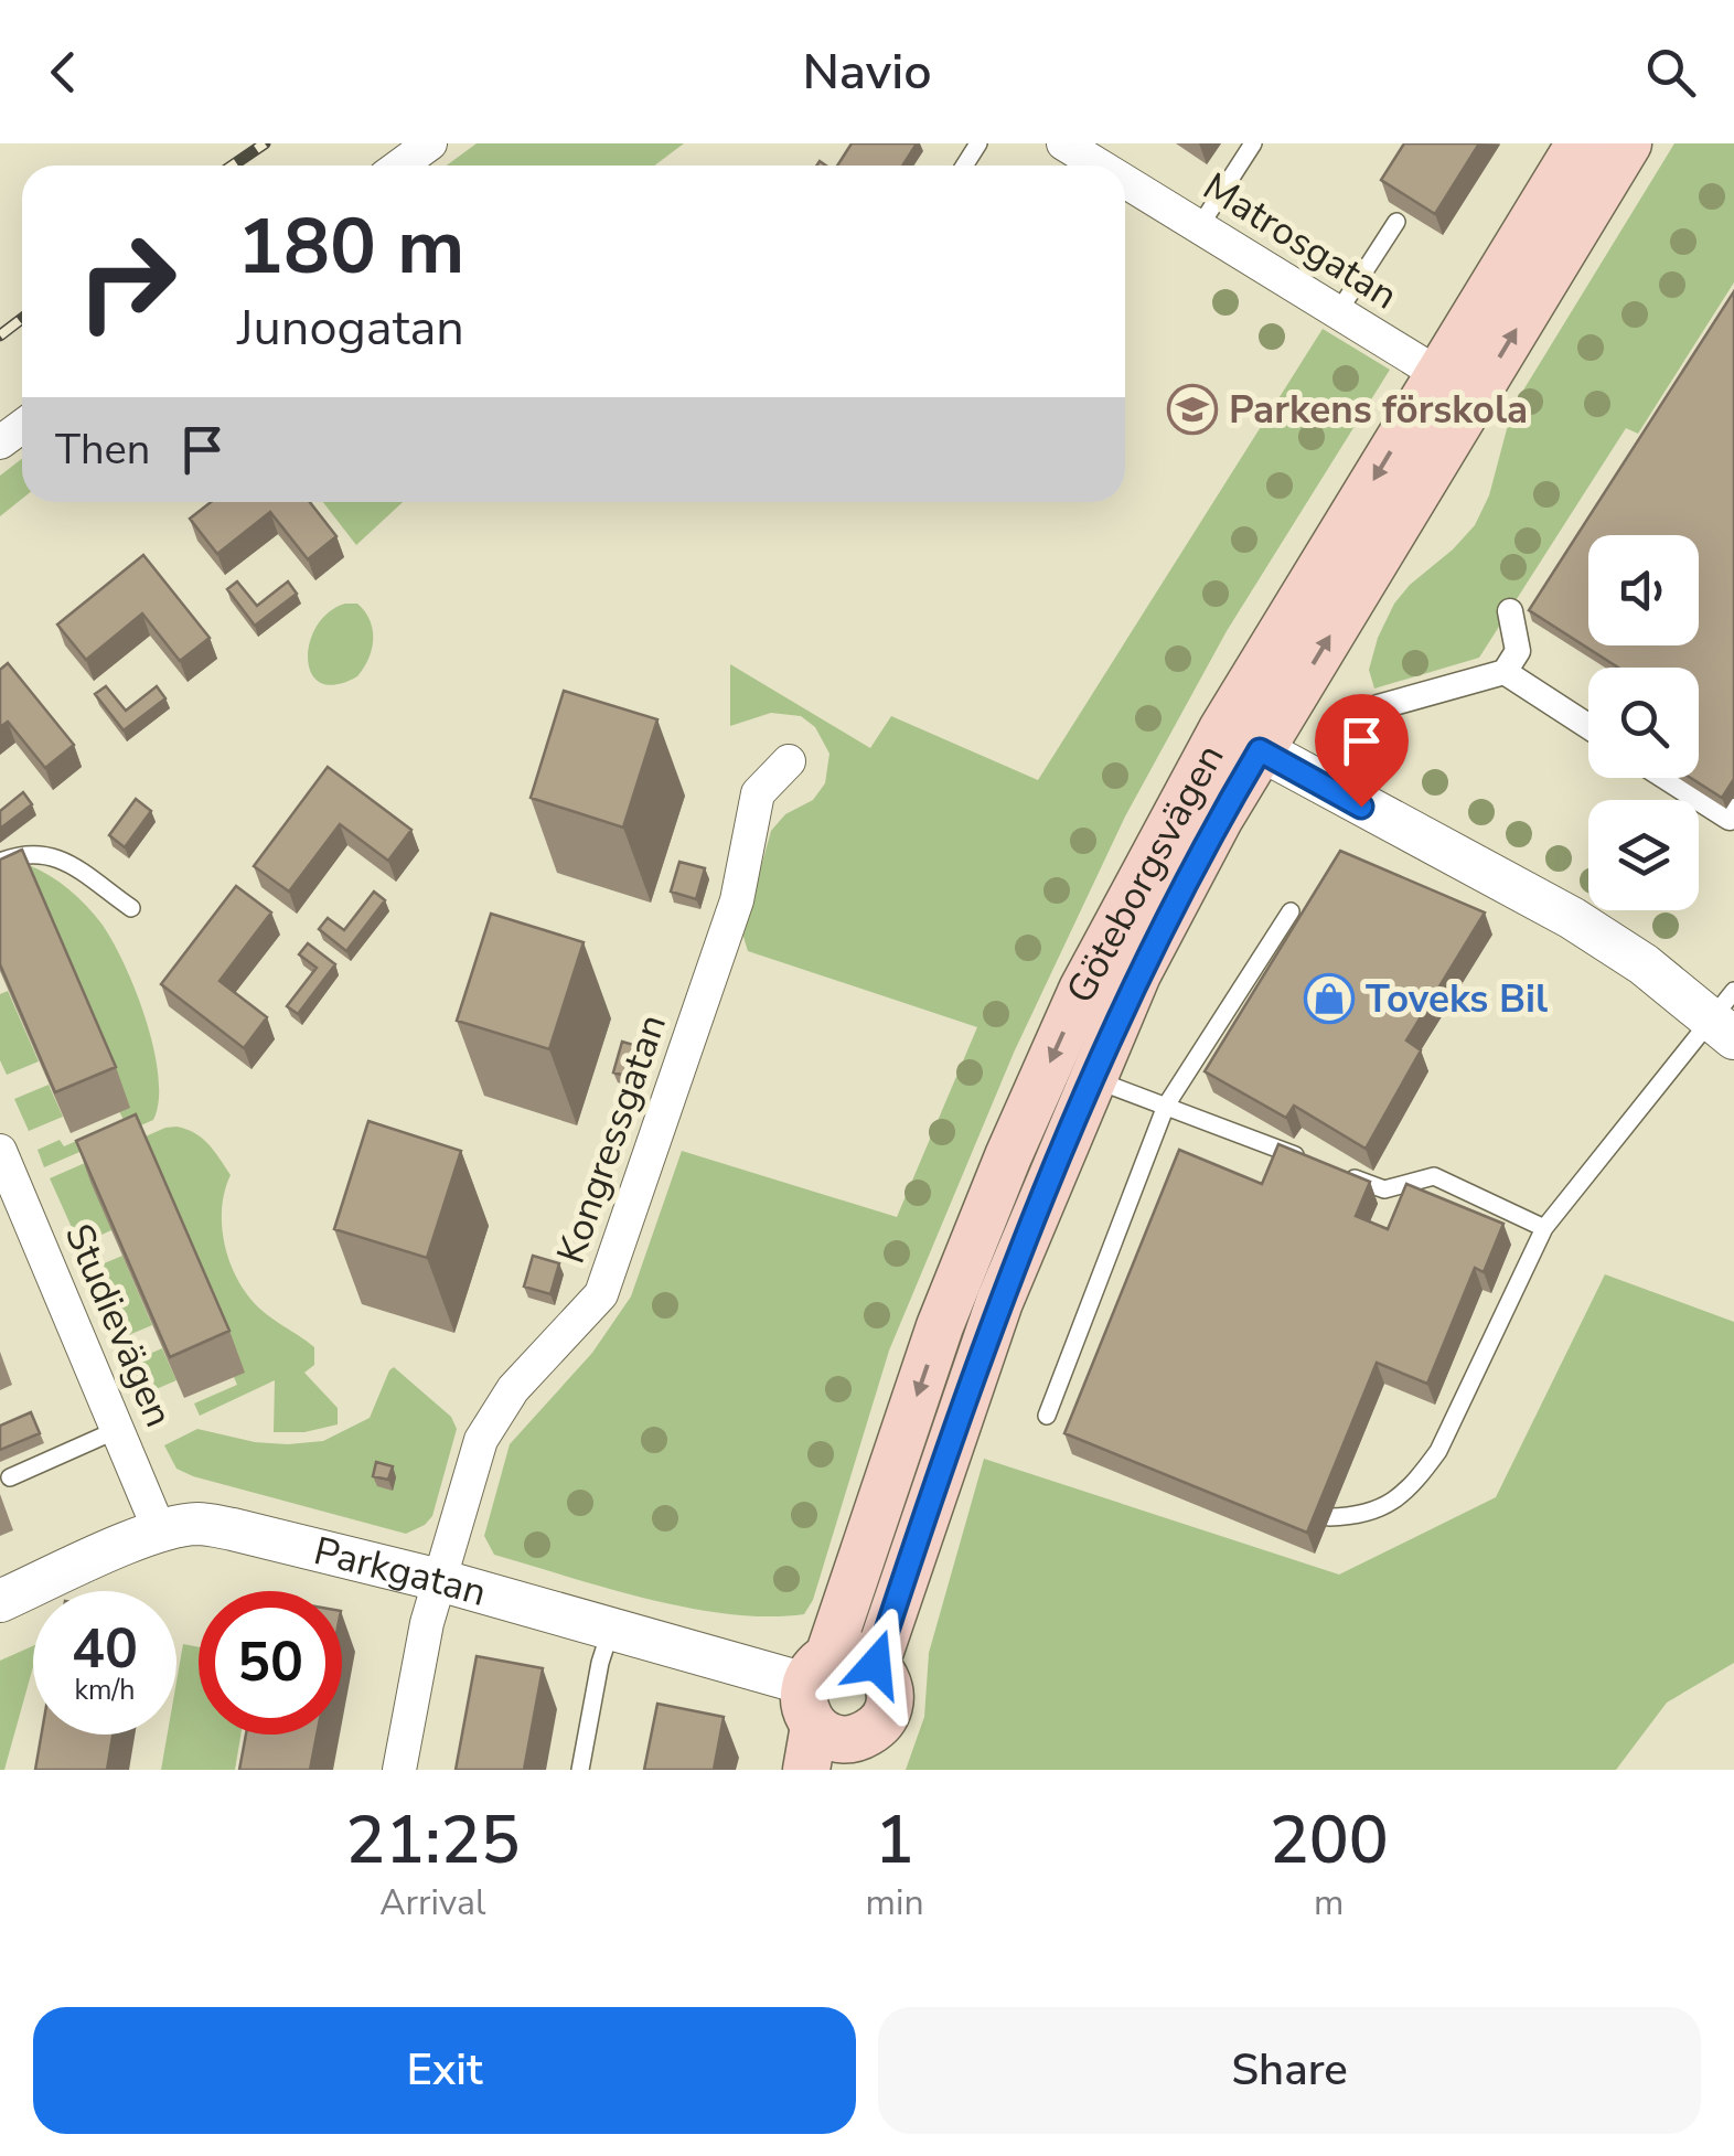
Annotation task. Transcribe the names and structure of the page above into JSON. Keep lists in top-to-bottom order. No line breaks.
{"streets":{"main road":["Göteborgsvägen"],"street":["Matrosgatan","Kongressgatan","Studievägen","Parkgatan"]},"crossings":[["Matrosgatan","Göteborgsvägen"],["Göteborgsvägen","Parkgatan"],["Kongressgatan","Parkgatan"],["Studievägen","Parkgatan"]],"places":{"school or university":["Parkens förskola"],"shop":["Toveks Bil"]},"page":{"header":"Navio","turn":["180 m","Junogatan"],"then":"Then","speed":"40 km/h","limit":"50","eta":["21:25","Arrival","1","min","200","m"],"buttons":["Exit","Share"]}}
